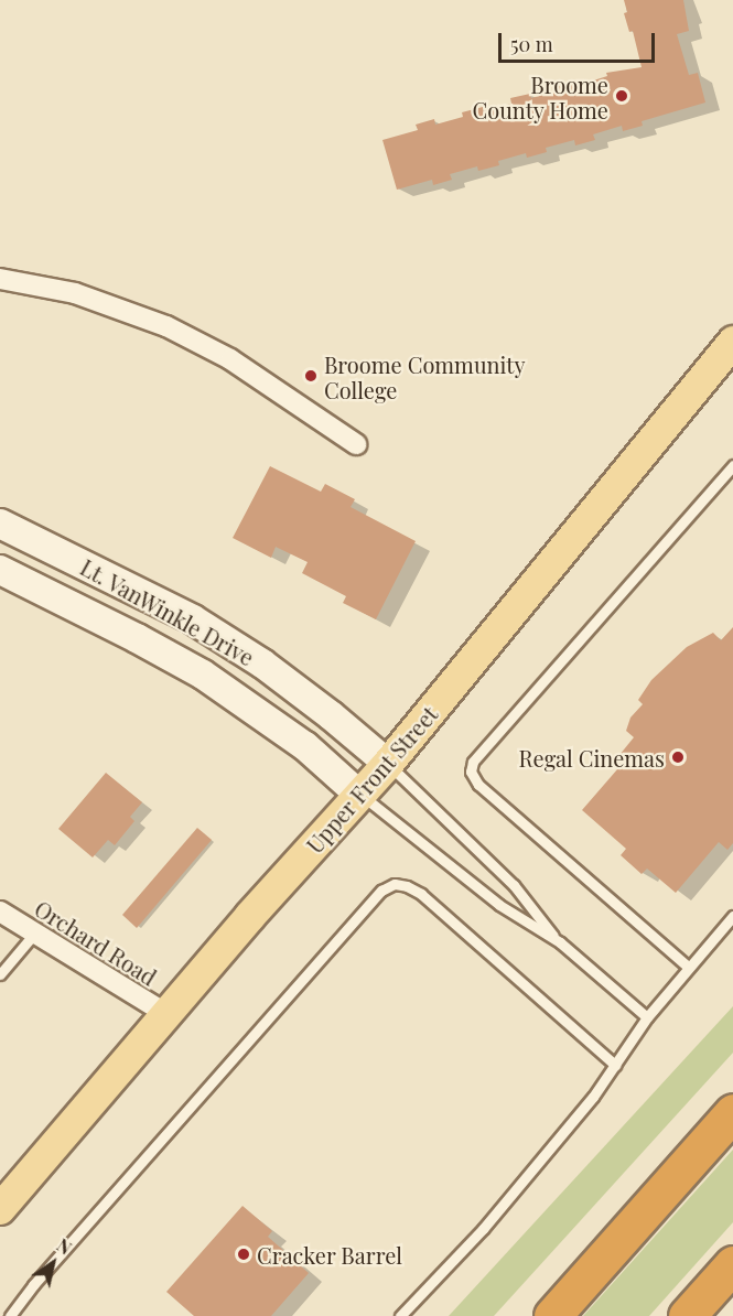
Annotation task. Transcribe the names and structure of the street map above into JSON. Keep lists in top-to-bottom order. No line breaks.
{"streets":{"main road":["Upper Front Street"],"street":["Lt. VanWinkle Drive","Orchard Road"]},"crossings":[["Lt. VanWinkle Drive","Upper Front Street"],["Upper Front Street","Orchard Road"]],"places":["Broome County Home","Broome Community College","Regal Cinemas","Cracker Barrel"],"scale_bar":"50 m","north":"top right"}
